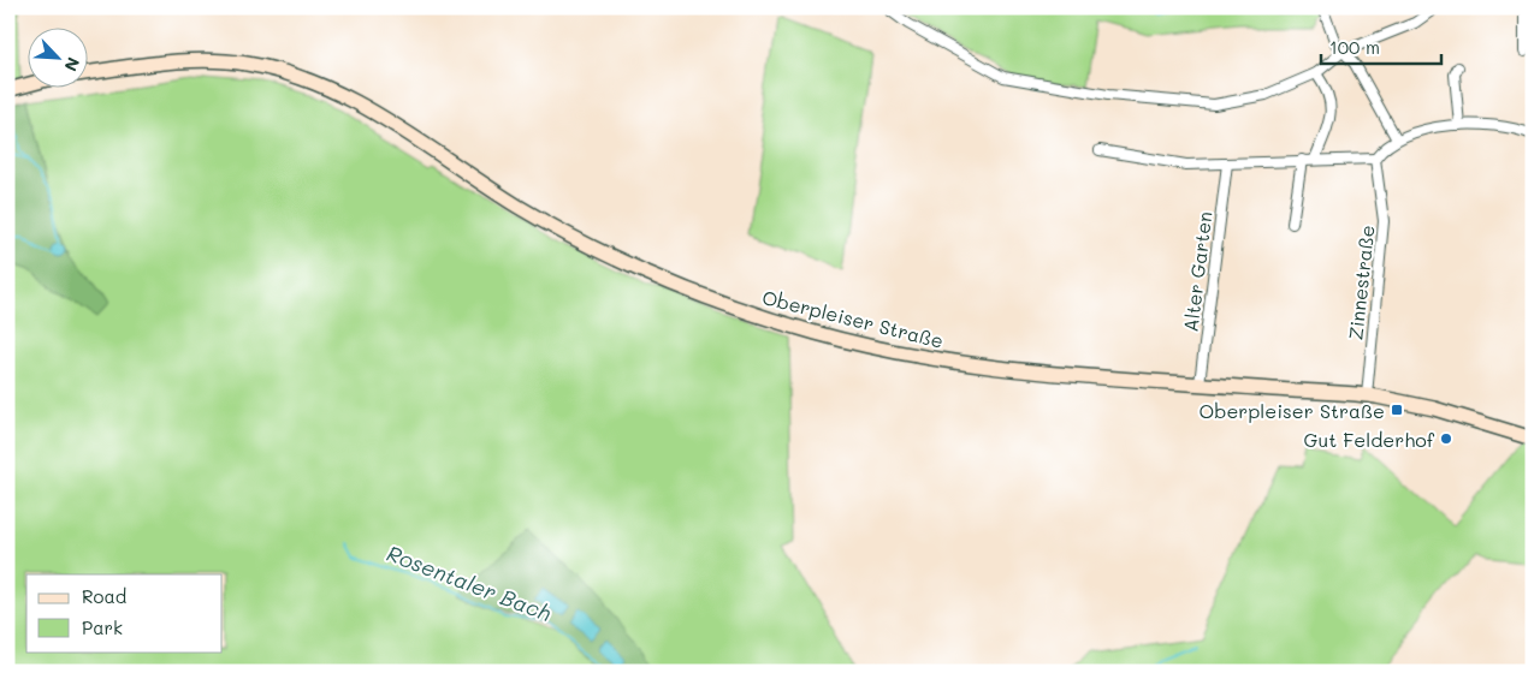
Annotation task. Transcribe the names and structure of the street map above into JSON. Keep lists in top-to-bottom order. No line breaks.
{"streets":{"main road":["Oberpleiser Straße"],"street":["Alter Garten","Zinnestraße"]},"crossings":[["Alter Garten","Oberpleiser Straße"],["Zinnestraße","Oberpleiser Straße"]],"water":["Rosentaler Bach"],"places":{"transit":["Oberpleiser Straße"],"other":["Gut Felderhof"]},"legend":["Road","Park"],"scale_bar":"100 m","north":"bottom right"}
